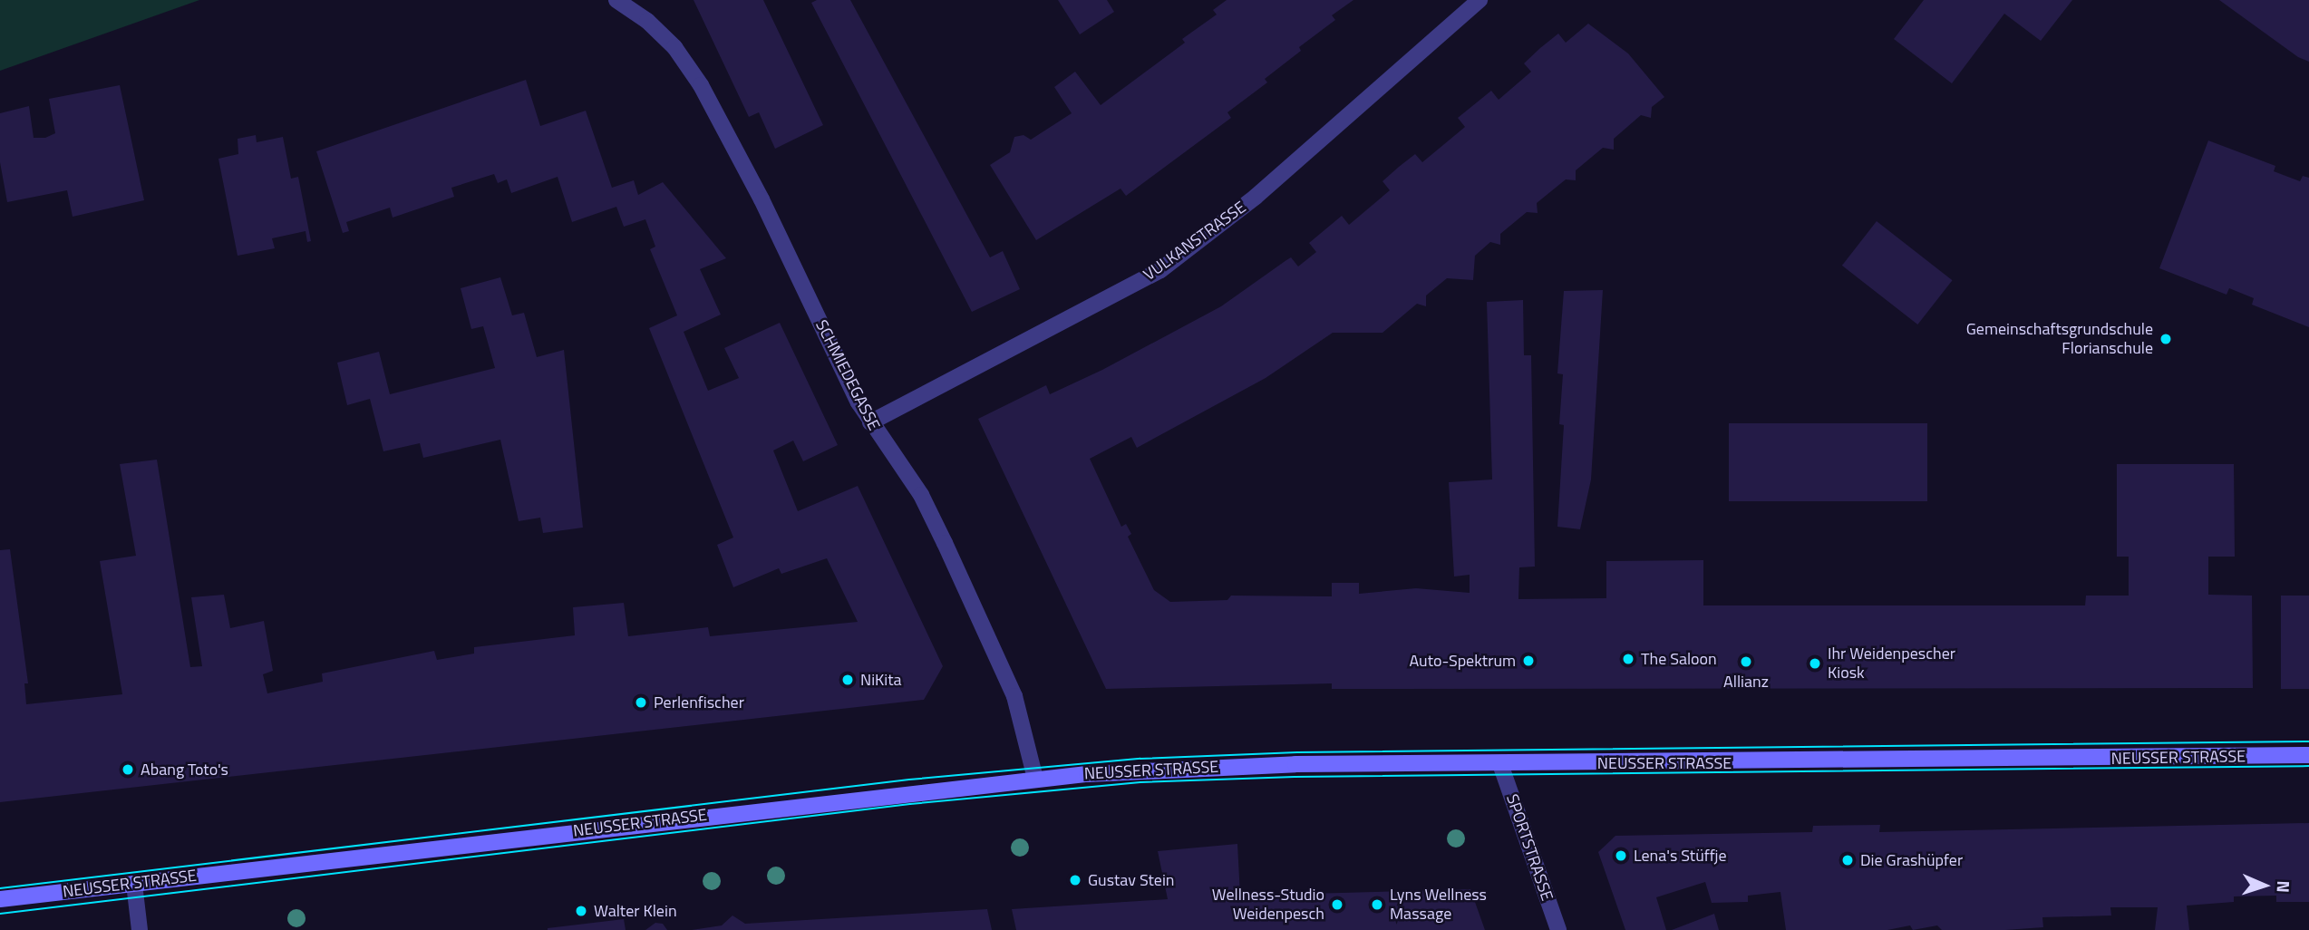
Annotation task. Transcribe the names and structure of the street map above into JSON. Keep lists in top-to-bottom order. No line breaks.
{"streets":{"main road":["NEUSSER STRASSE"],"street":["VULKANSTRASSE","SCHMIEDEGASSE","SPORTSTRASSE"]},"crossings":[["VULKANSTRASSE","SCHMIEDEGASSE"],["SCHMIEDEGASSE","NEUSSER STRASSE"],["NEUSSER STRASSE","SPORTSTRASSE"]],"places":["Gemeinschaftsgrundschule Florianschule","The Saloon","Auto-Spektrum","Allianz","Ihr Weidenpescher Kiosk","NiKita","Perlenfischer","Abang Toto's","Lena's Stüffje","Die Grashüpfer","Gustav Stein","Wellness-Studio Weidenpesch","Lyns Wellness Massage","Walter Klein"],"north":"right"}
